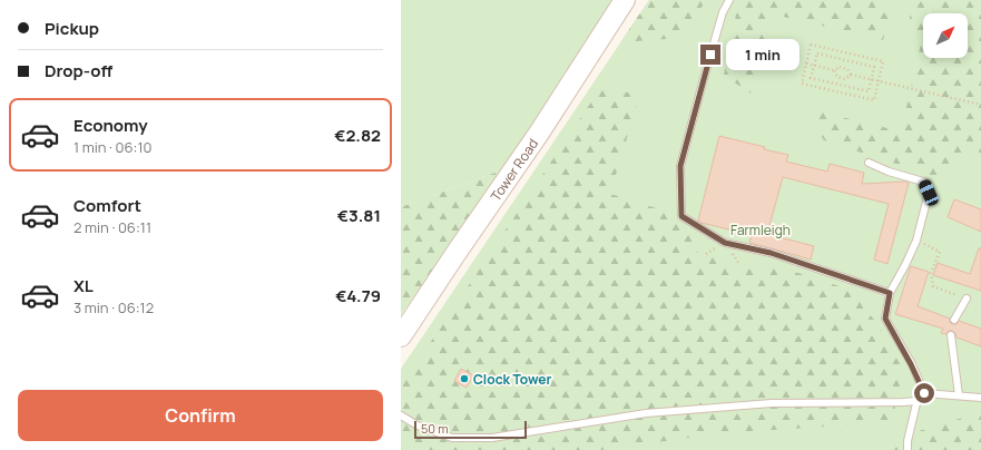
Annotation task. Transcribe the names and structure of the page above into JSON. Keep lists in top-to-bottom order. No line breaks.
{"streets":{"street":["Tower Road"]},"parks":["Farmleigh"],"places":["Clock Tower"],"scale_bar":"50 m","north":"top right","page":{"banner":["Pickup","Drop-off"],"bubble":"1 min","list":[{"name":"Economy","note":"1 min · 06:10","value":"€2.82"},{"name":"Comfort","note":"2 min · 06:11","value":"€3.81"},{"name":"XL","note":"3 min · 06:12","value":"€4.79"}],"buttons":"Confirm","scale":"50 m"}}
